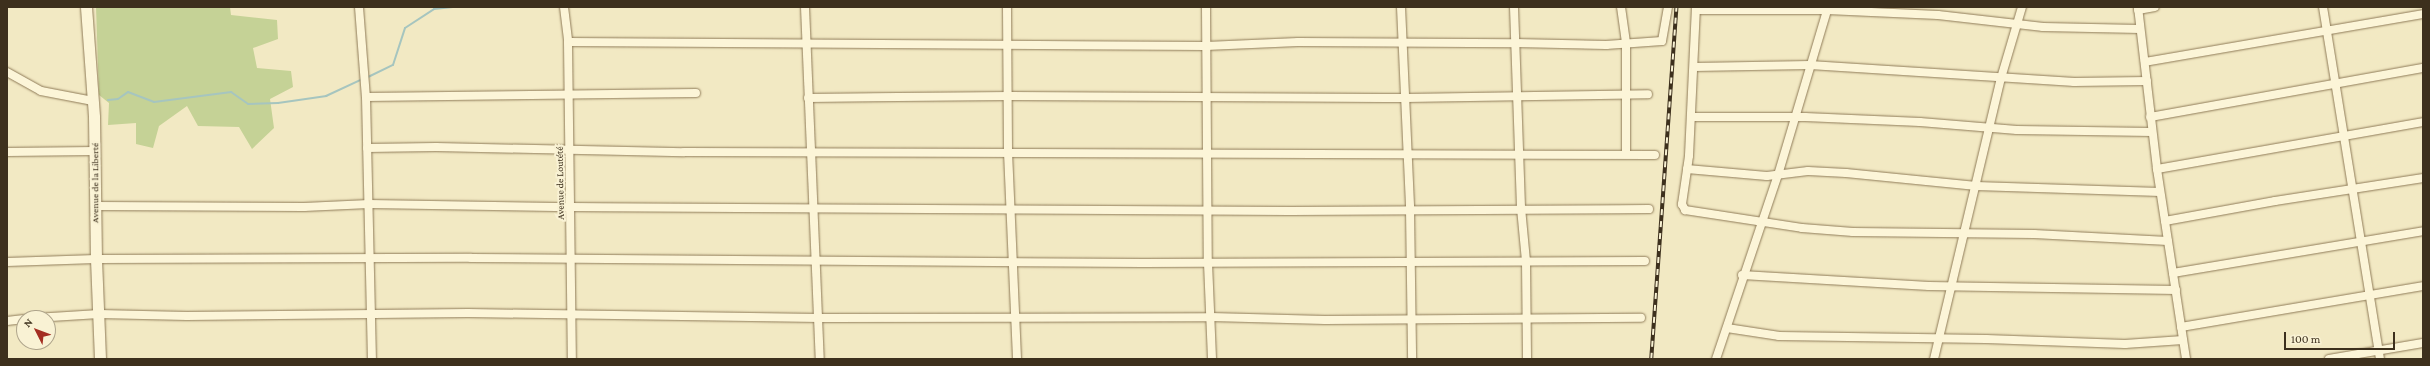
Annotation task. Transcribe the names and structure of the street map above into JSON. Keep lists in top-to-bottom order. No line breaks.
{"streets":{"street":["Avenue de la Liberté","Avenue de Loutété"]},"scale_bar":"100 m","north":"top left"}
